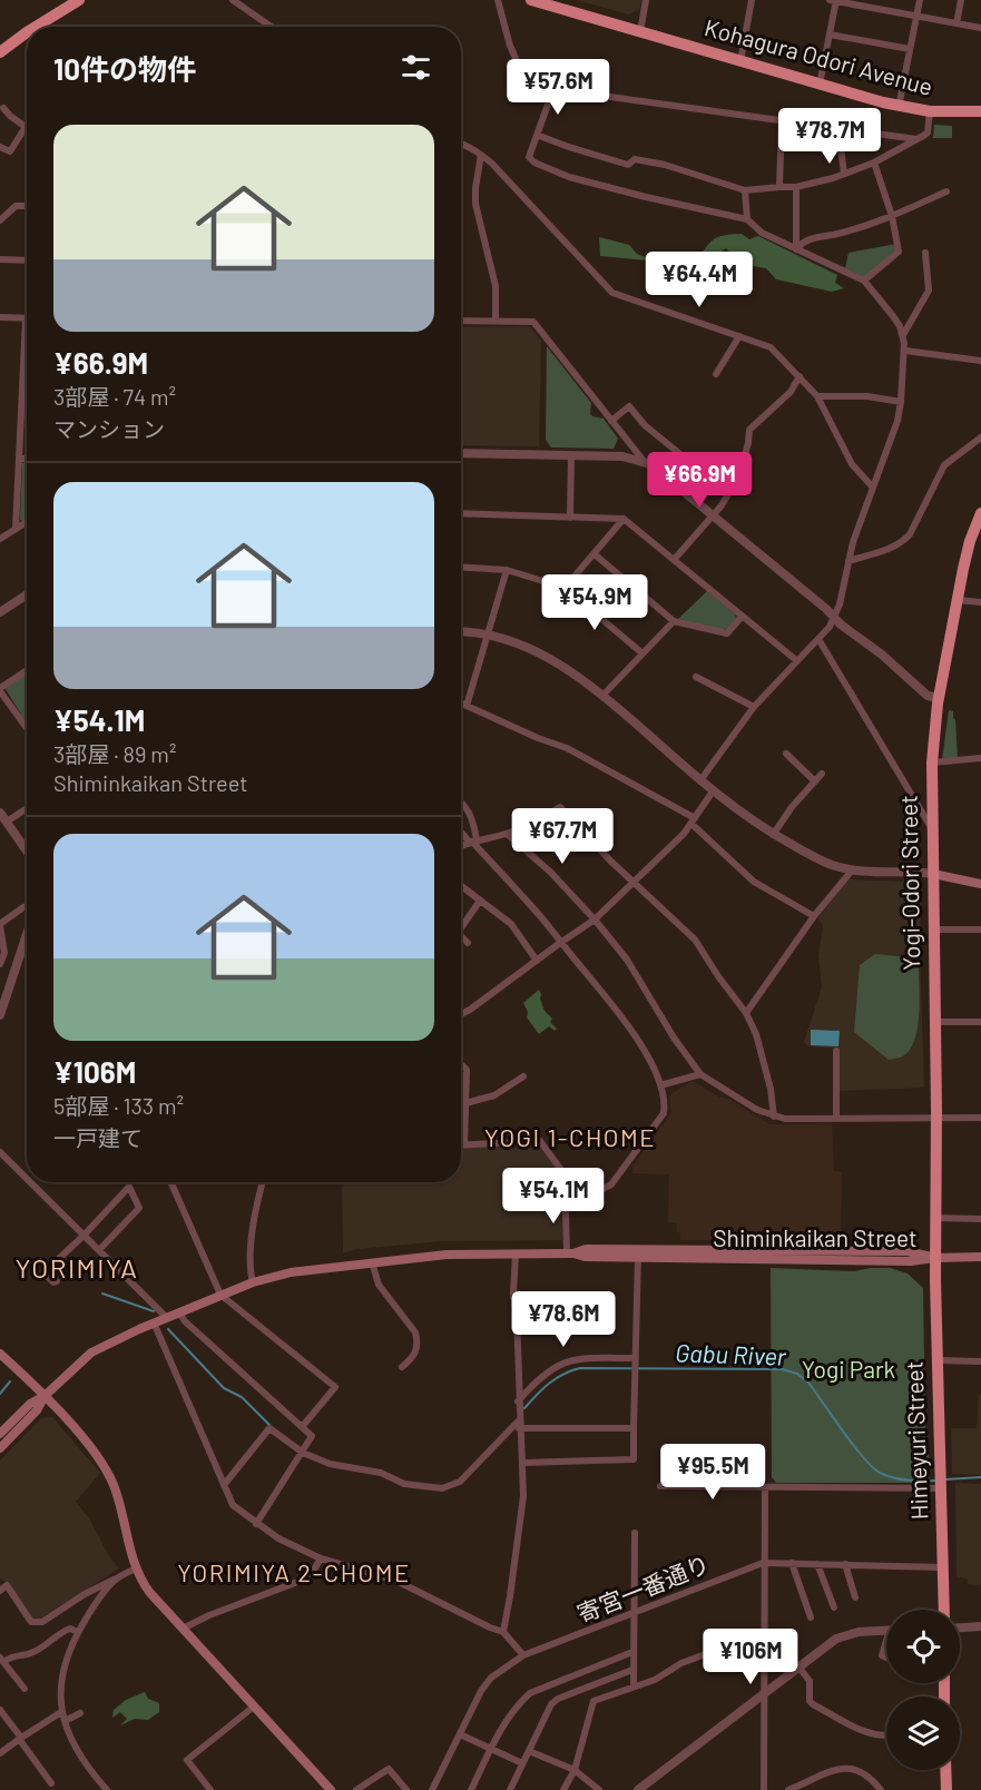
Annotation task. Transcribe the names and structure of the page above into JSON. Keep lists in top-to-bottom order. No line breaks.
{"streets":{"highway":["Kohagura Odori Avenue","Yogi-Odori Street","Himeyuri Street"],"main road":["Shiminkaikan Street"],"street":["寄宮一番通り"]},"crossings":[["Yogi-Odori Street","Shiminkaikan Street"],["Yogi-Odori Street","Himeyuri Street"],["Shiminkaikan Street","Himeyuri Street"],["Himeyuri Street","寄宮一番通り"]],"districts":["YOGI 1-CHOME","YORIMIYA","YORIMIYA 2-CHOME"],"water":["Gabu River"],"parks":["Yogi Park"],"page":{"heading":"10件の物件","price":["¥57.6M","¥78.7M","¥64.4M","¥66.9M","¥54.9M","¥67.7M","¥54.1M","¥78.6M","¥95.5M","¥106M"],"list":[{"name":"¥66.9M","note":"3部屋 · 74 m² · マンション"},{"name":"¥54.1M","note":"3部屋 · 89 m² · Shiminkaikan Street"},{"name":"¥106M","note":"5部屋 · 133 m² · 一戸建て"}]}}
